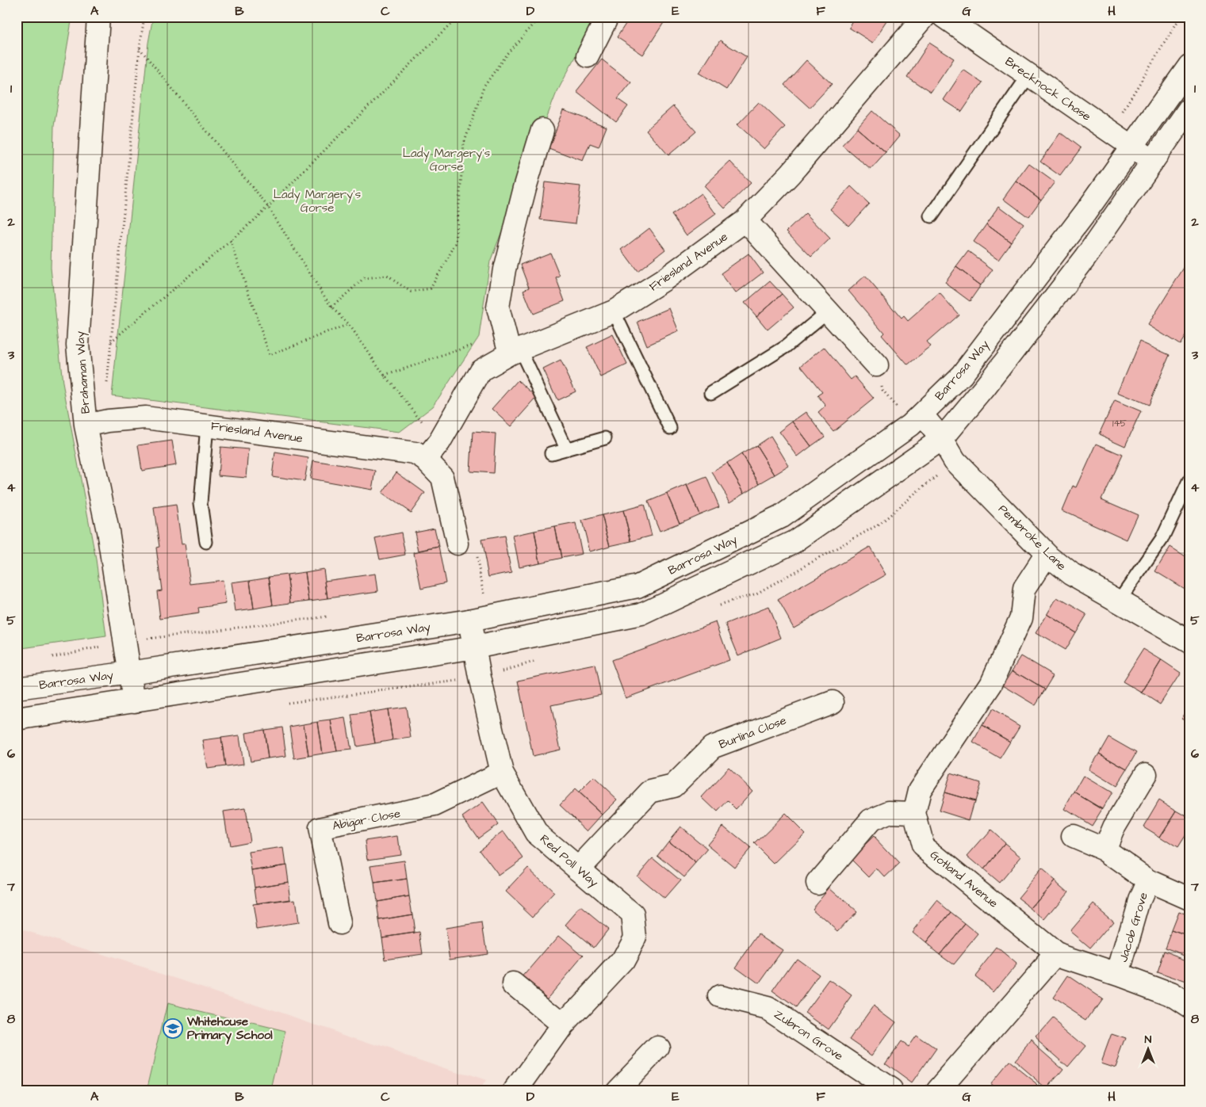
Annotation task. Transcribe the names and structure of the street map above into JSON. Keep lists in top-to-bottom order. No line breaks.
{"streets":{"street":["Brecknock Chase","Friesland Avenue","Barrosa Way","Brahaman Way","Pembroke Lane","Burlina Close","Abigar Close","Red Poll Way","Gotland Avenue","Jacob Grove","Zubron Grove"]},"crossings":[["Brecknock Chase","Barrosa Way"],["Friesland Avenue","Brahaman Way"],["Barrosa Way","Brahaman Way"],["Barrosa Way","Pembroke Lane"],["Barrosa Way","Red Poll Way"],["Pembroke Lane","Gotland Avenue"],["Burlina Close","Red Poll Way"],["Abigar Close","Red Poll Way"],["Gotland Avenue","Jacob Grove"]],"parks":["Lady Margery’s Gorse","Lady Margery's Gorse"],"places":{"school or university":["Whitehouse Primary School"]},"house_numbers":["145"],"north":"top","grid":{"columns":["A","B","C","D","E","F","G","H"],"rows":["1","2","3","4","5","6","7","8"]}}
